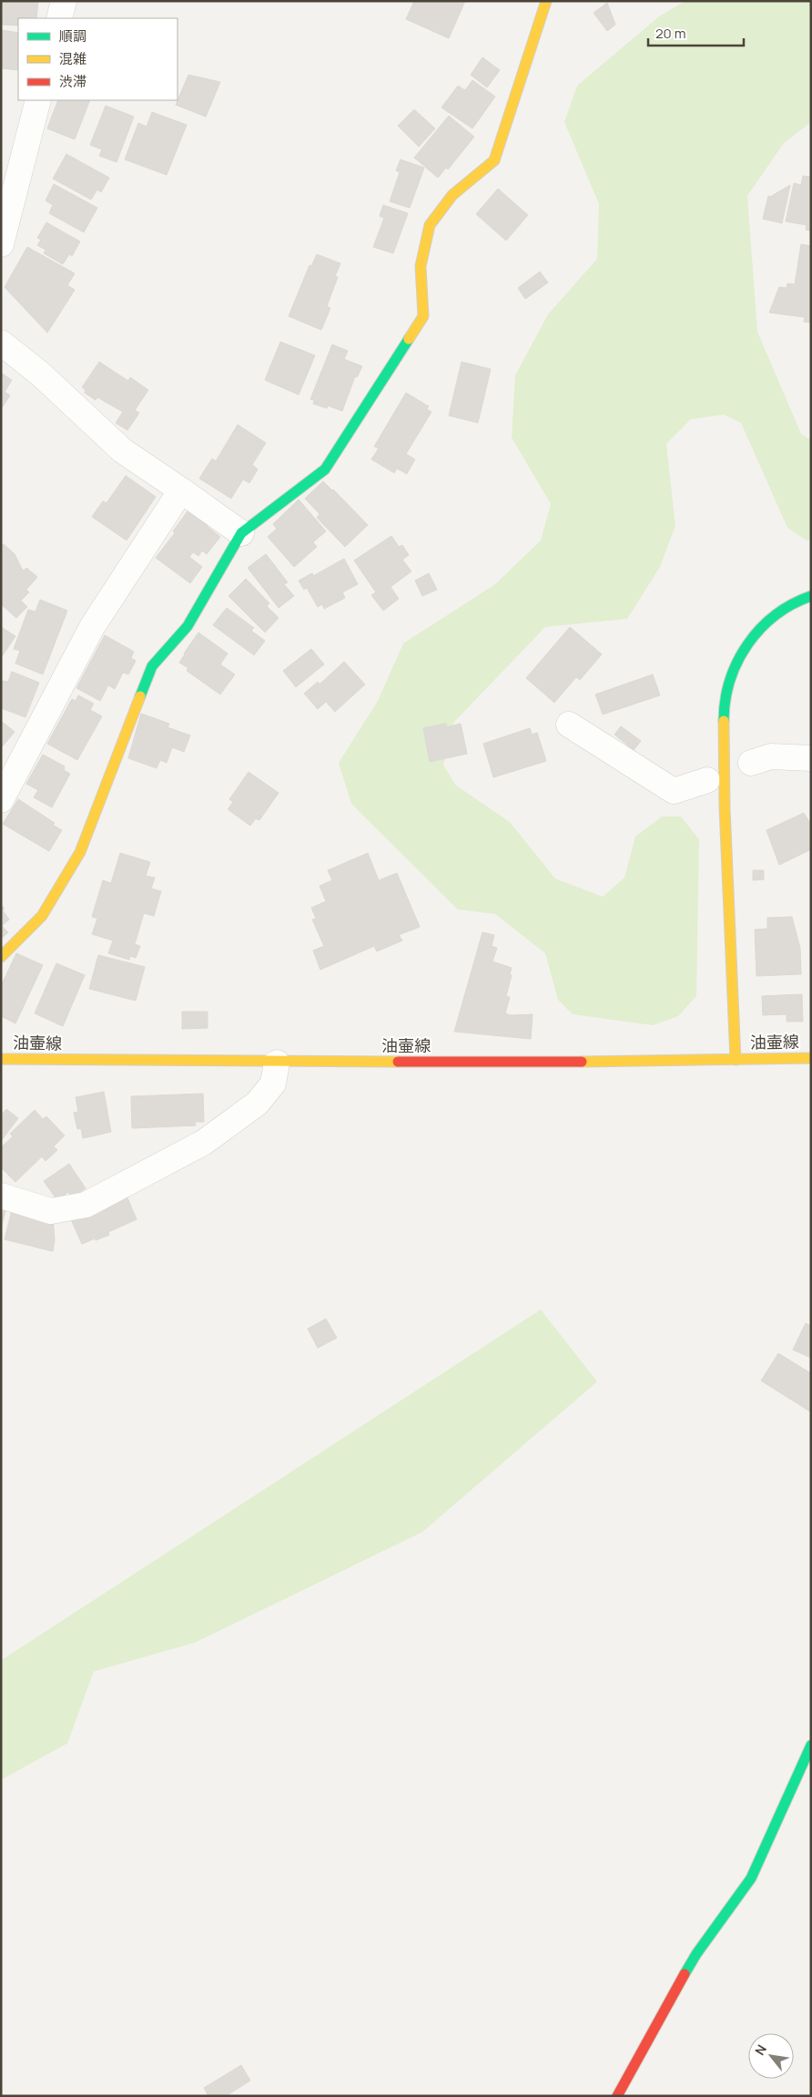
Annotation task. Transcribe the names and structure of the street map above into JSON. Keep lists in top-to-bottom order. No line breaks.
{"streets":{"street":["油壷線"]},"legend":["順調","混雑","渋滞"],"scale_bar":"20 m","north":"top left"}
